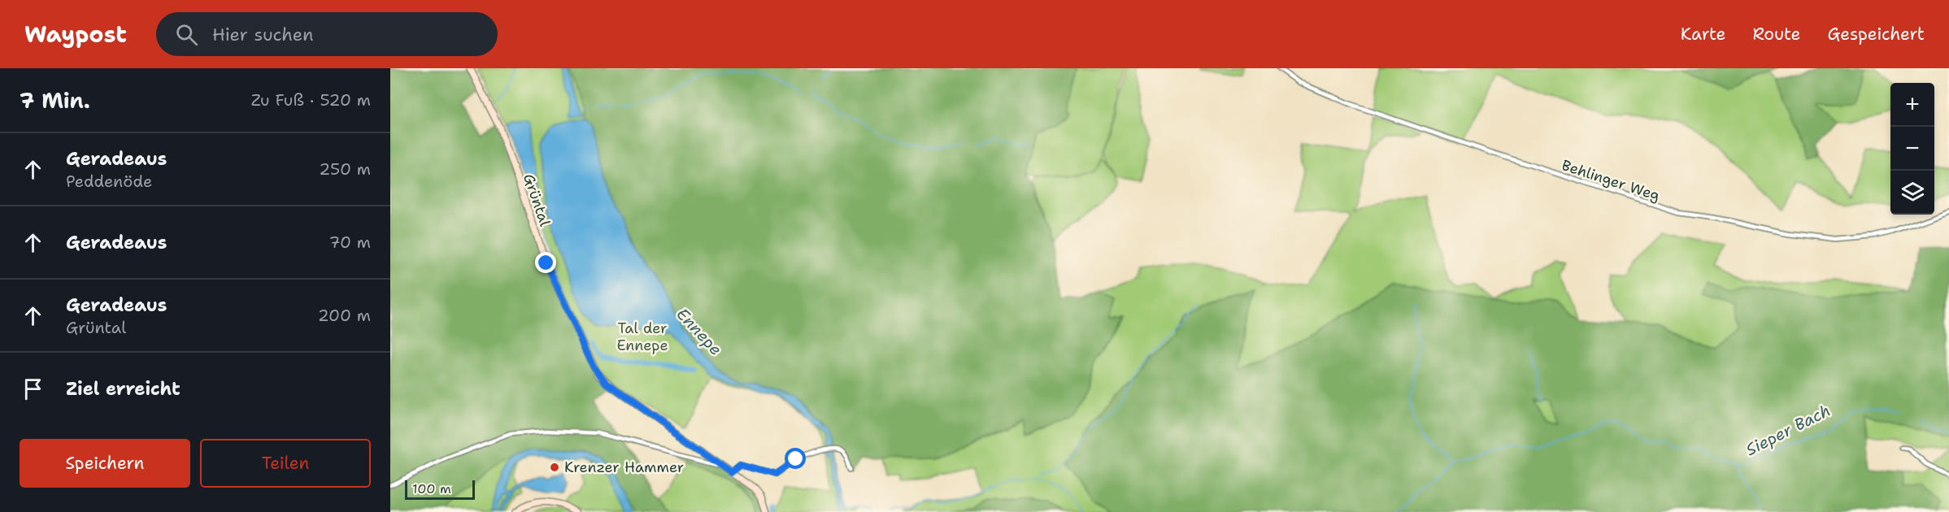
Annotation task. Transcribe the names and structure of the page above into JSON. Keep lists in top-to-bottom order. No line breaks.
{"streets":{"street":["Behlinger Weg","Grüntal"]},"water":["Ennepe","Sieper Bach"],"parks":["Tal der Ennepe"],"places":["Krenzer Hammer"],"scale_bar":"100 m","page":{"header":"Waypost","search":"Hier suchen","nav":["Karte","Route","Gespeichert"],"heading":["7 Min.","Zu Fuß · 520 m"],"map_buttons":["+","−"],"list":[["Geradeaus","Peddenöde","250 m"],["Geradeaus","70 m"],["Geradeaus","Grüntal","200 m"],"Ziel erreicht"],"buttons":["Speichern","Teilen"],"scale":"100 m"}}
